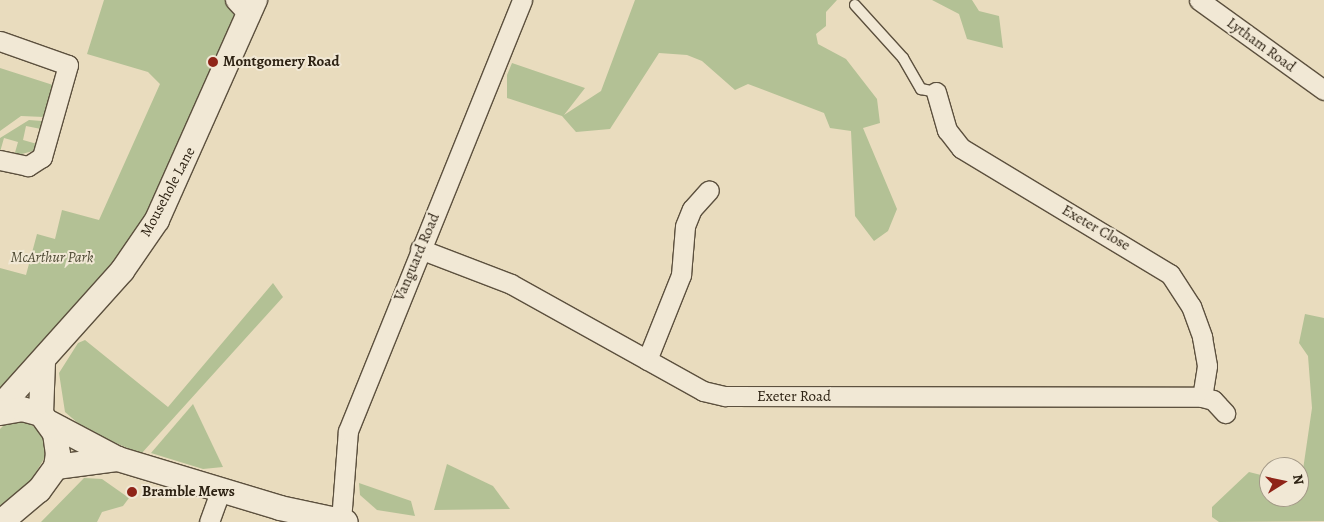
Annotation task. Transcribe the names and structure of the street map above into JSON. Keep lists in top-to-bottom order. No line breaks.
{"streets":{"street":["Lytham Road","Mousehole Lane","Exeter Close","Vanguard Road","Exeter Road"]},"crossings":[["Exeter Close","Exeter Road"],["Vanguard Road","Exeter Road"]],"parks":["McArthur Park"],"places":["Montgomery Road","Bramble Mews"],"north":"right"}
